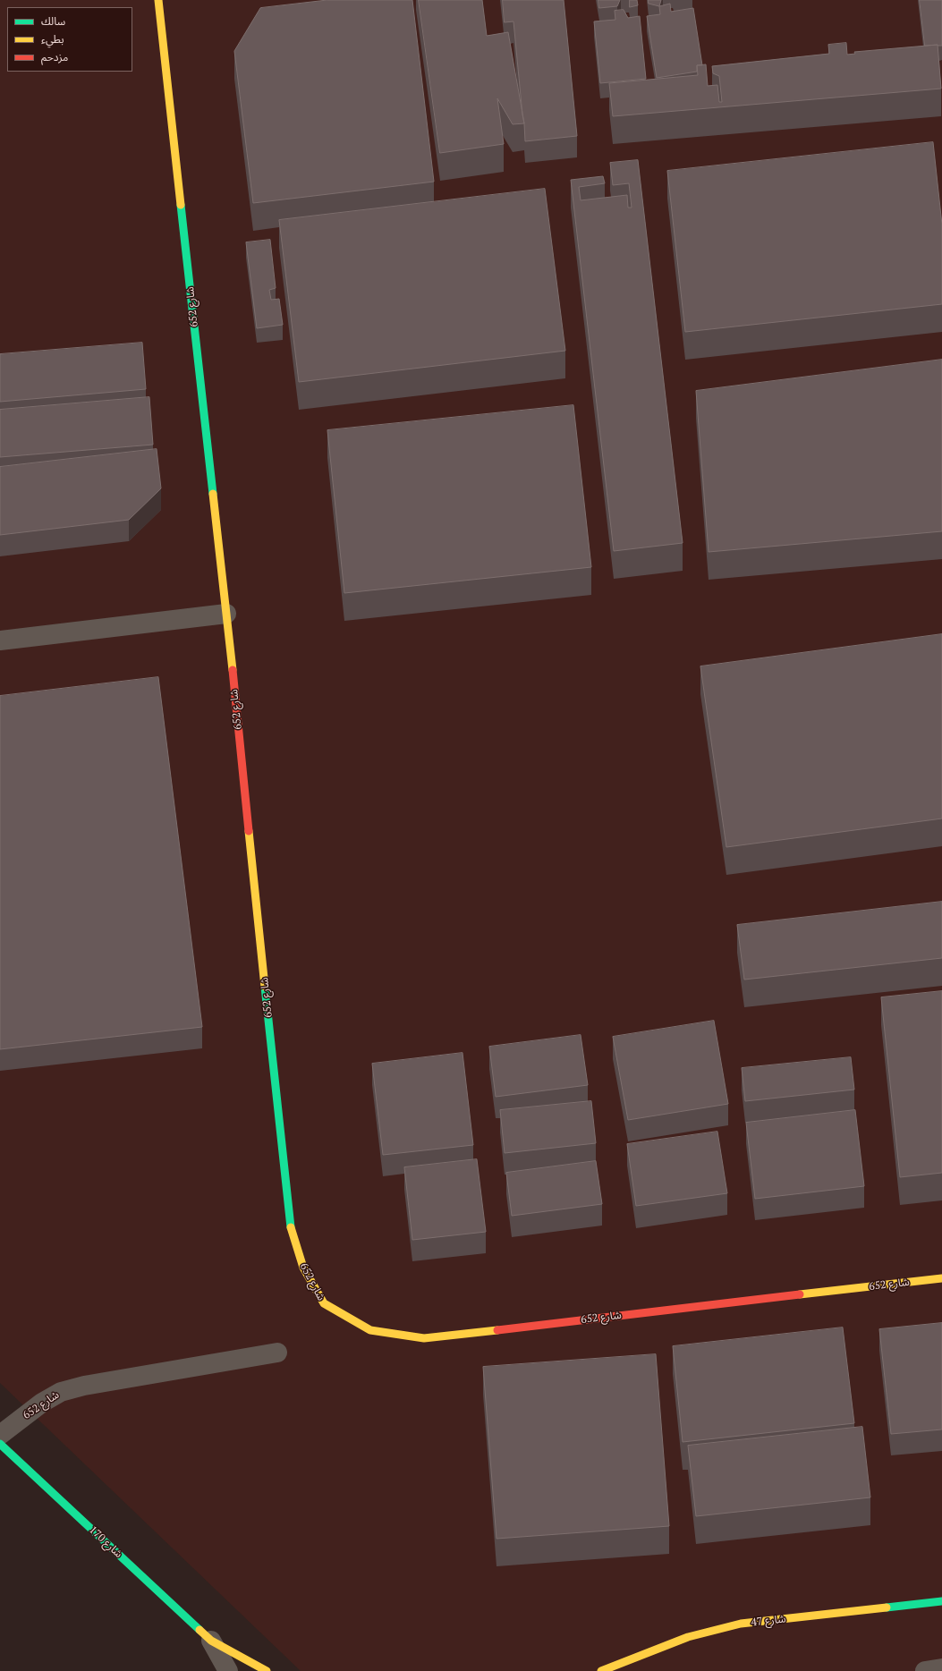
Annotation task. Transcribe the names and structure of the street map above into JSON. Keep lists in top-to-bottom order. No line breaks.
{"streets":{"street":["شارع 652","شارع 170","شارع 47"]},"legend":["سالك","بطيء","مزدحم"]}
